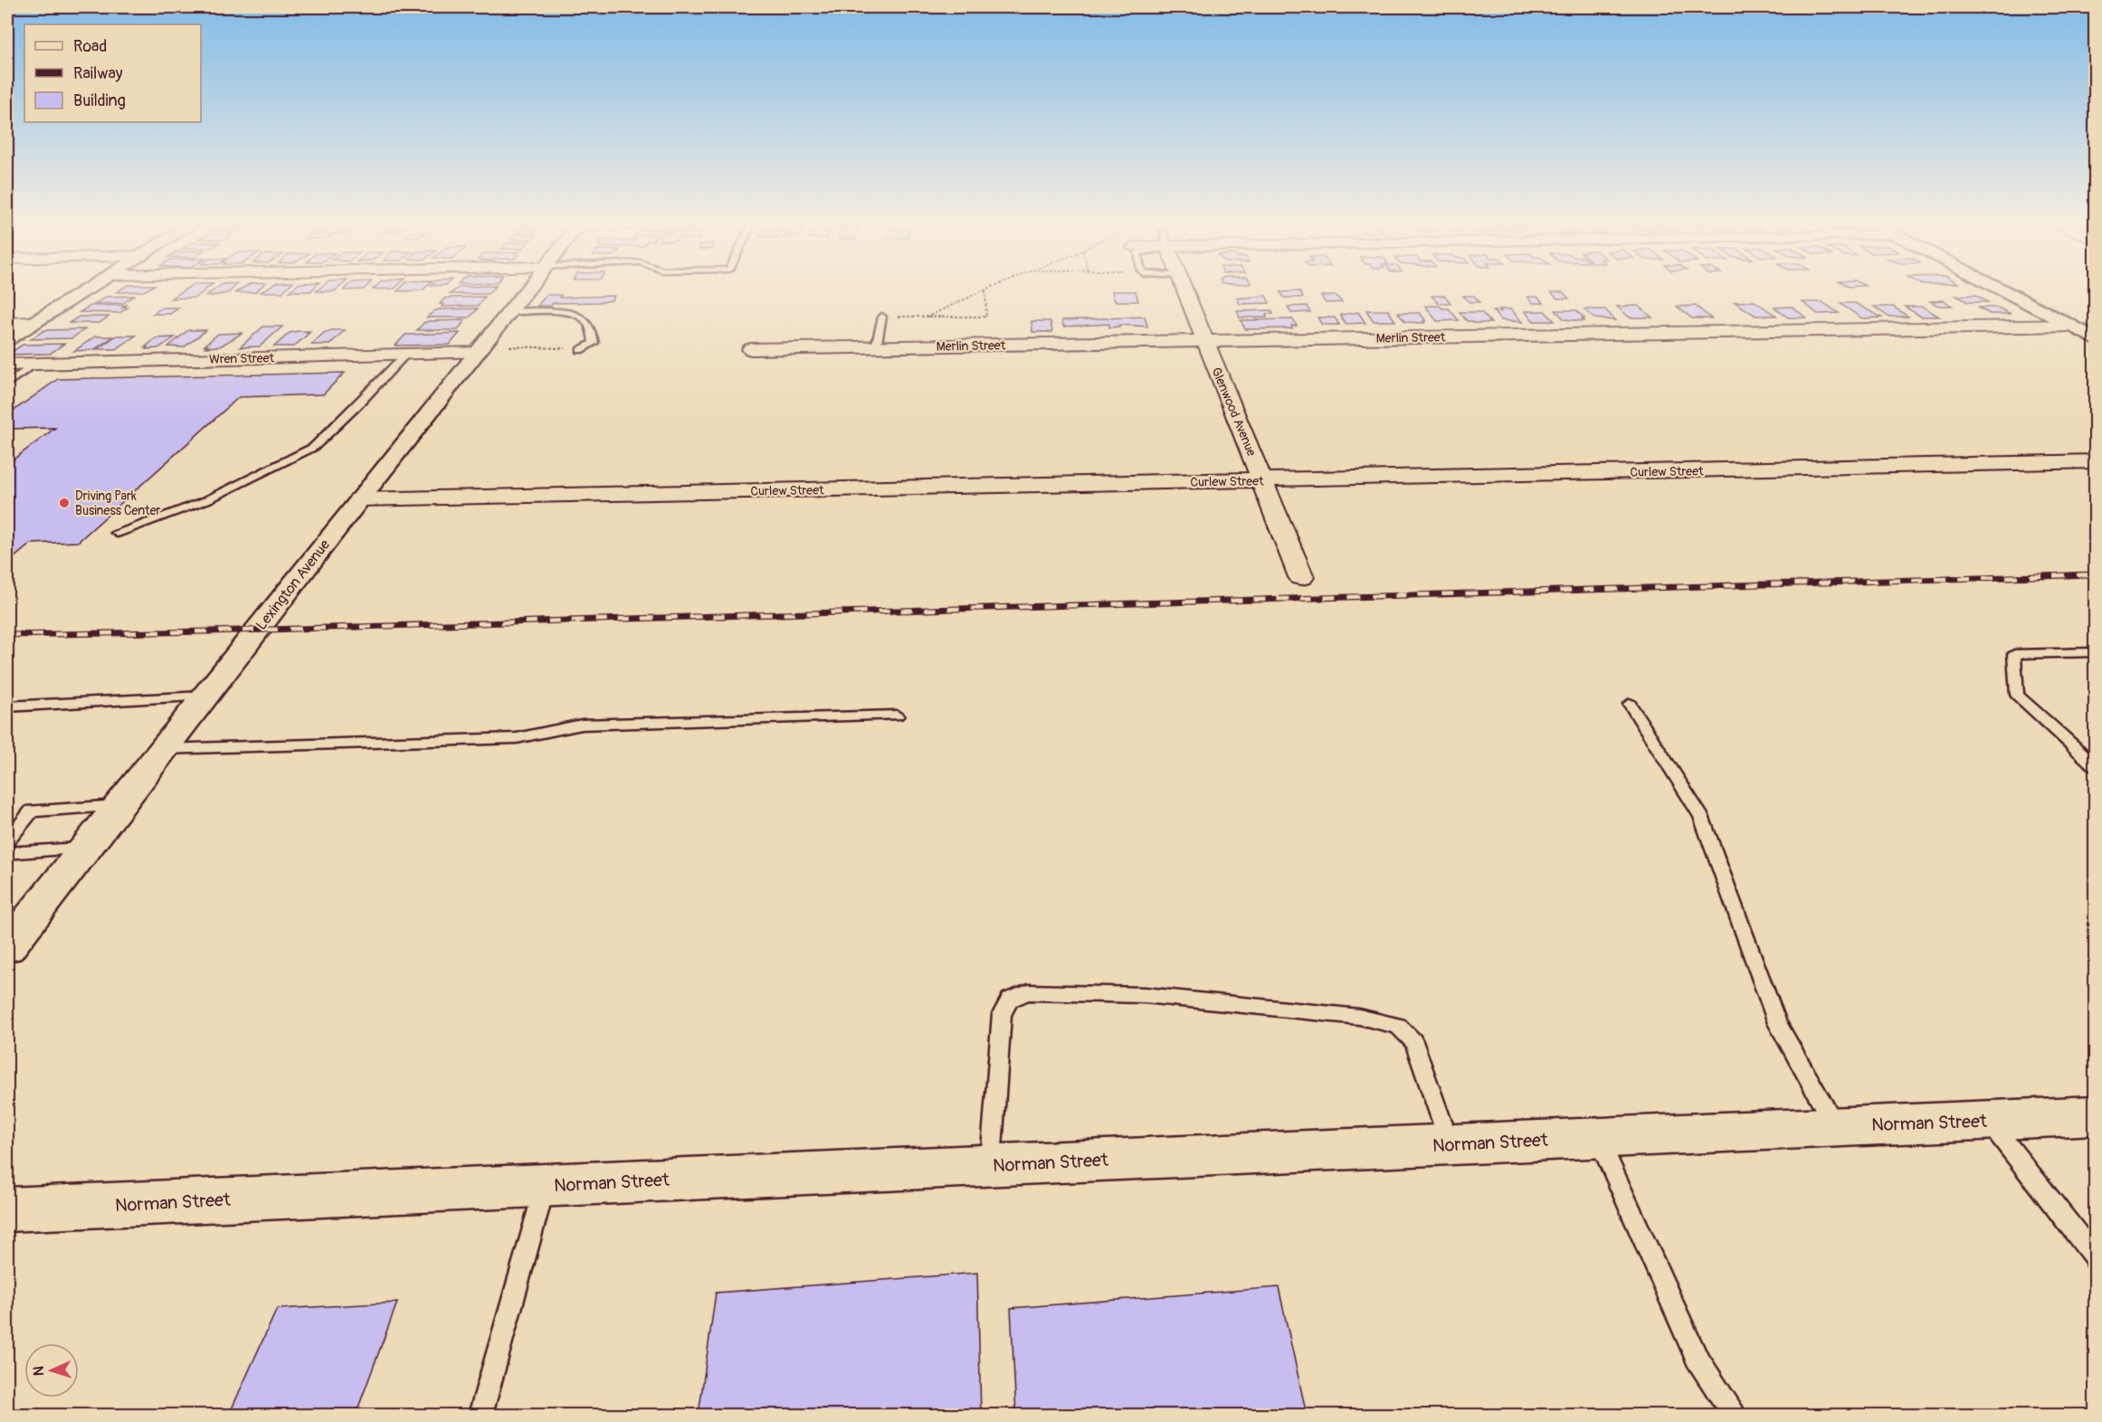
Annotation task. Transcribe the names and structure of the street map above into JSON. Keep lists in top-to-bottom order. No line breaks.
{"streets":{"street":["Merlin Street","Wren Street","Glenwood Avenue","Curlew Street","Lexington Avenue","Norman Street"]},"crossings":[["Merlin Street","Glenwood Avenue"],["Wren Street","Lexington Avenue"],["Glenwood Avenue","Curlew Street"],["Curlew Street","Lexington Avenue"]],"places":["Driving Park Business Center"],"legend":["Road","Railway","Building"],"north":"left"}
